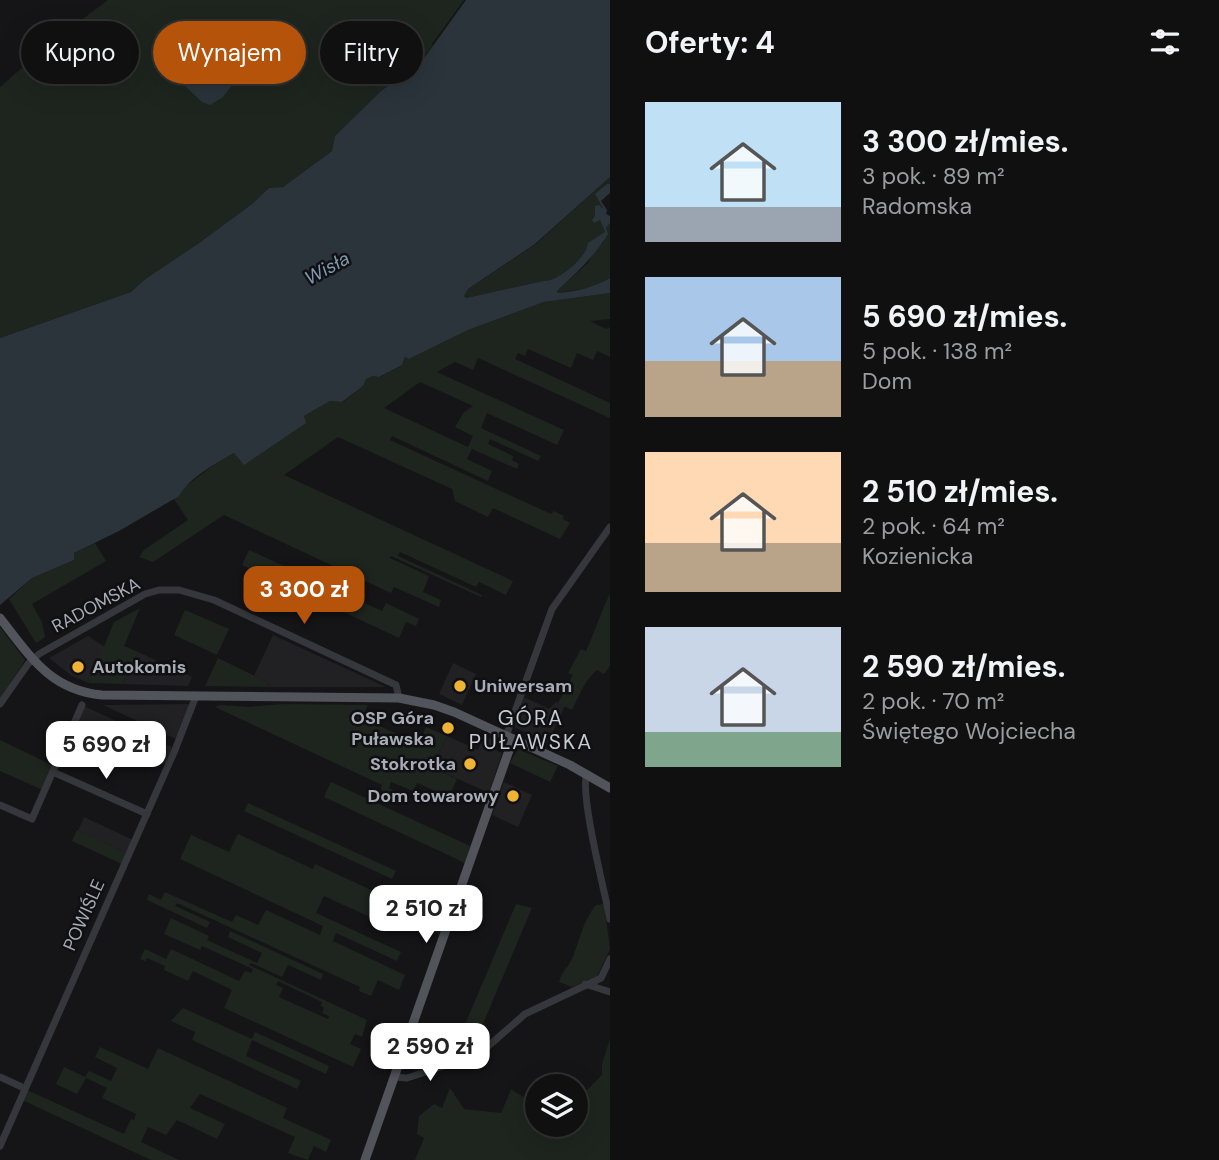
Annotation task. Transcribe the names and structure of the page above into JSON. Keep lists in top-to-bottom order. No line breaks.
{"streets":{"street":["RADOMSKA","POWIŚLE"]},"districts":["GÓRA PUŁAWSKA"],"water":["Wisła"],"places":["Autokomis","Uniwersam","OSP Góra Puławska","Stokrotka","Dom towarowy"],"page":{"heading":"Oferty: 4","chip":["Kupno","Wynajem","Filtry"],"list":[{"name":"3 300 zł/mies.","note":"3 pok. · 89 m² · Radomska"},{"name":"5 690 zł/mies.","note":"5 pok. · 138 m² · Dom"},{"name":"2 510 zł/mies.","note":"2 pok. · 64 m² · Kozienicka"},{"name":"2 590 zł/mies.","note":"2 pok. · 70 m² · Świętego Wojciecha"}],"price":["3 300 zł","5 690 zł","2 510 zł","2 590 zł"]}}
